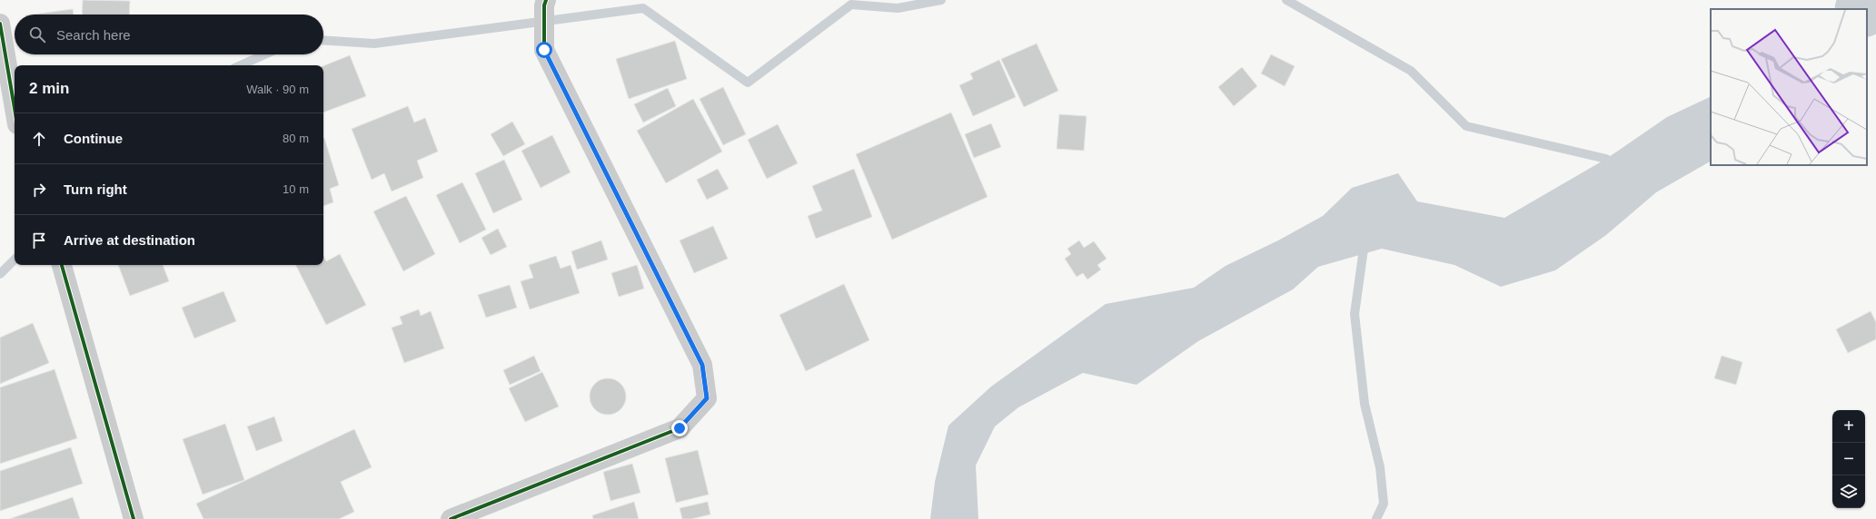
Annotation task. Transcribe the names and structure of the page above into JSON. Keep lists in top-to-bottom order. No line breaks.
{"page":{"search":"Search here","heading":["2 min","Walk · 90 m"],"list":[["Continue","80 m"],["Turn right","10 m"],"Arrive at destination"],"map_buttons":["+","−"]}}
